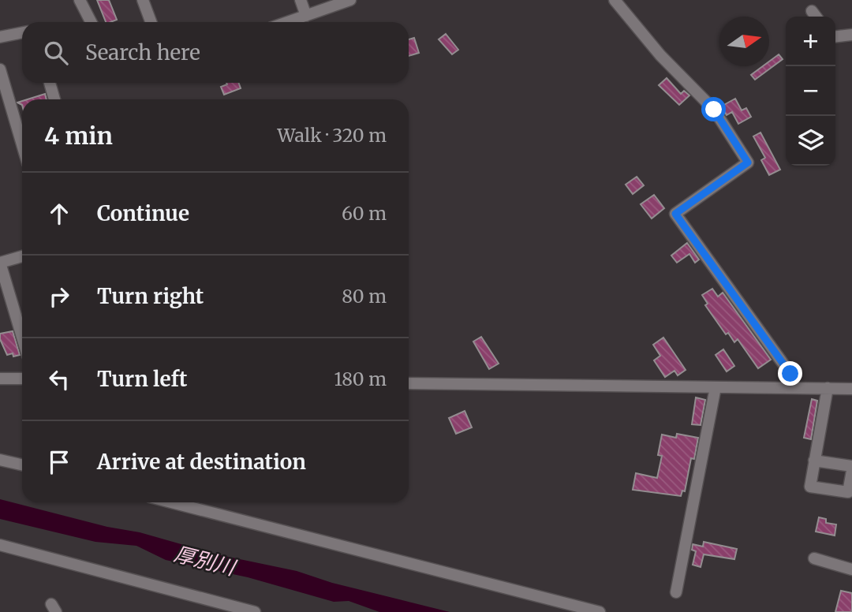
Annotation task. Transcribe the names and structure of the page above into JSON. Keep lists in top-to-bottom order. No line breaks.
{"water":["厚別川"],"north":"right","page":{"map_buttons":["+","−"],"search":"Search here","heading":["4 min","Walk · 320 m"],"list":[["Continue","60 m"],["Turn right","80 m"],["Turn left","180 m"],"Arrive at destination"]}}
